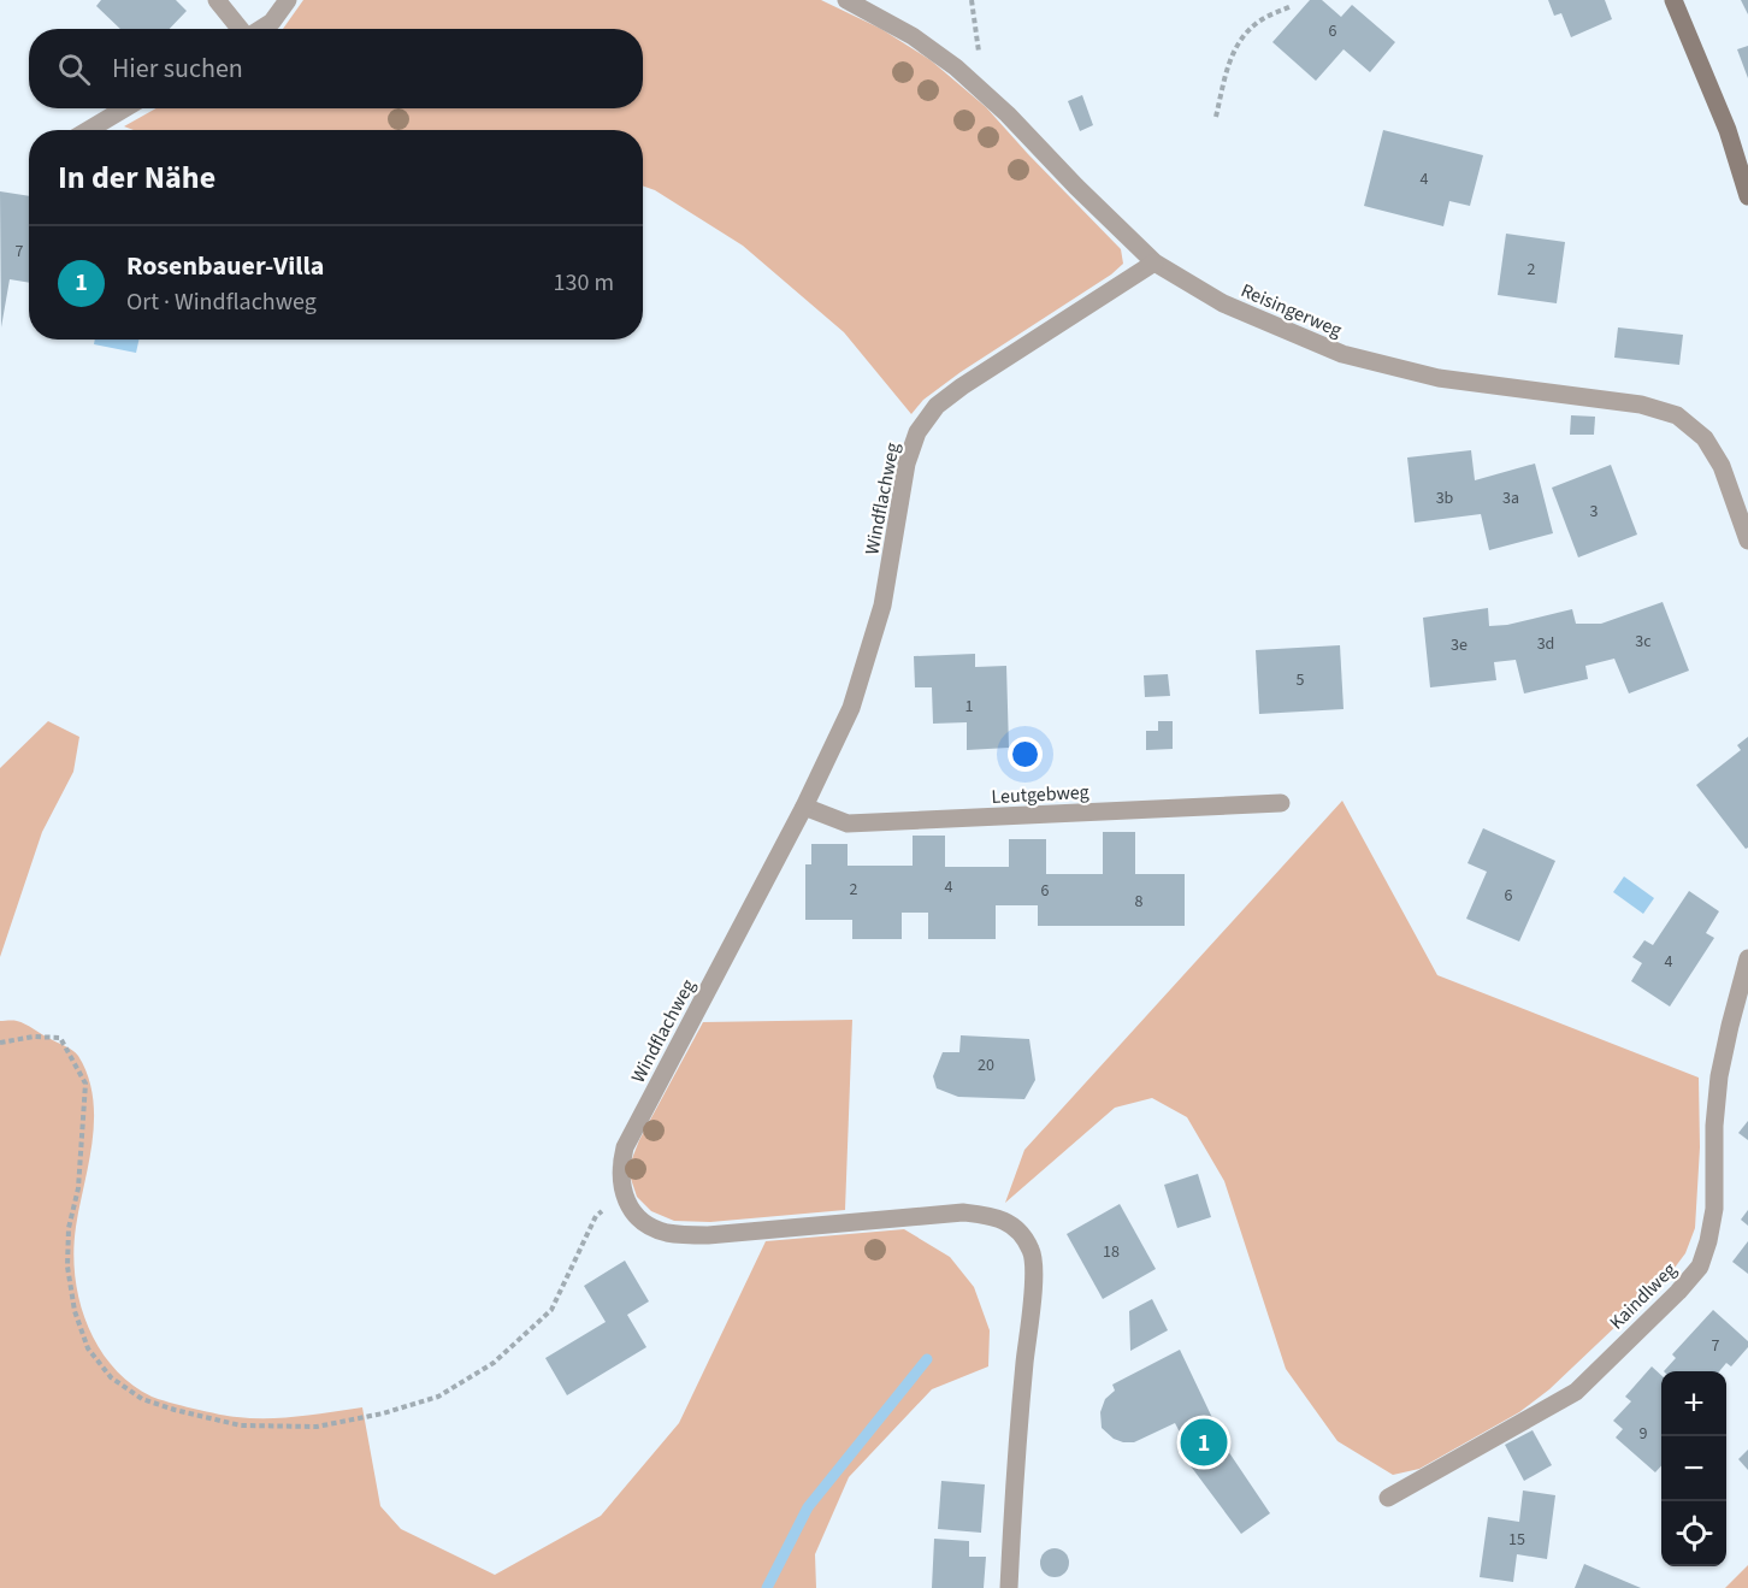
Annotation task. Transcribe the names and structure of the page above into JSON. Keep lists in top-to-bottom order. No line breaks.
{"streets":{"street":["Reisingerweg","Windflachweg","Leutgebweg","Kaindlweg"]},"crossings":[["Reisingerweg","Windflachweg"],["Windflachweg","Leutgebweg"]],"house_numbers":["6","4","7","2","3b","3a","3","3c","3d","3e","5","1","4","2","6","6","8","4","20","18","7","9","15"],"page":{"search":"Hier suchen","heading":"In der Nähe","list":[{"mark":"1","name":"Rosenbauer-Villa","note":"Ort · Windflachweg","value":"130 m"}],"map_buttons":["+","−"],"pins":"1"}}
